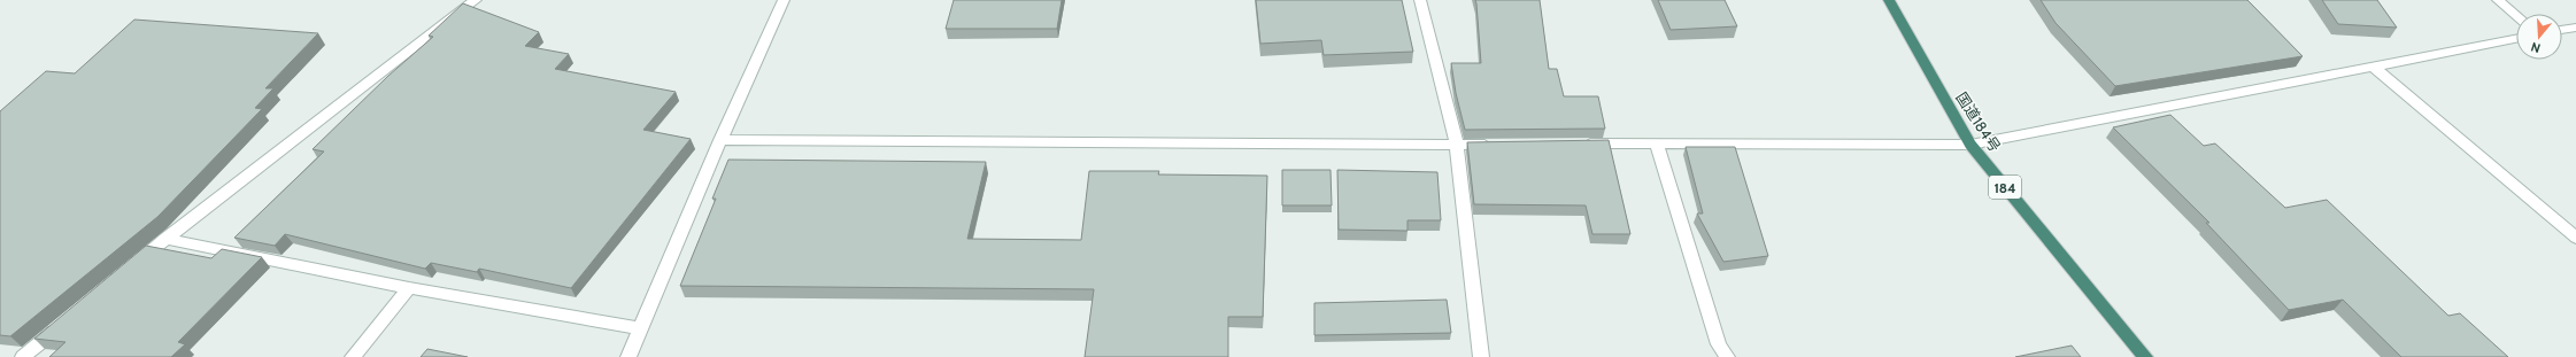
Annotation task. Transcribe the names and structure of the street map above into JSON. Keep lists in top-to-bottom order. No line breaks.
{"streets":{"highway":["国道184号","184"]},"north":"bottom"}
